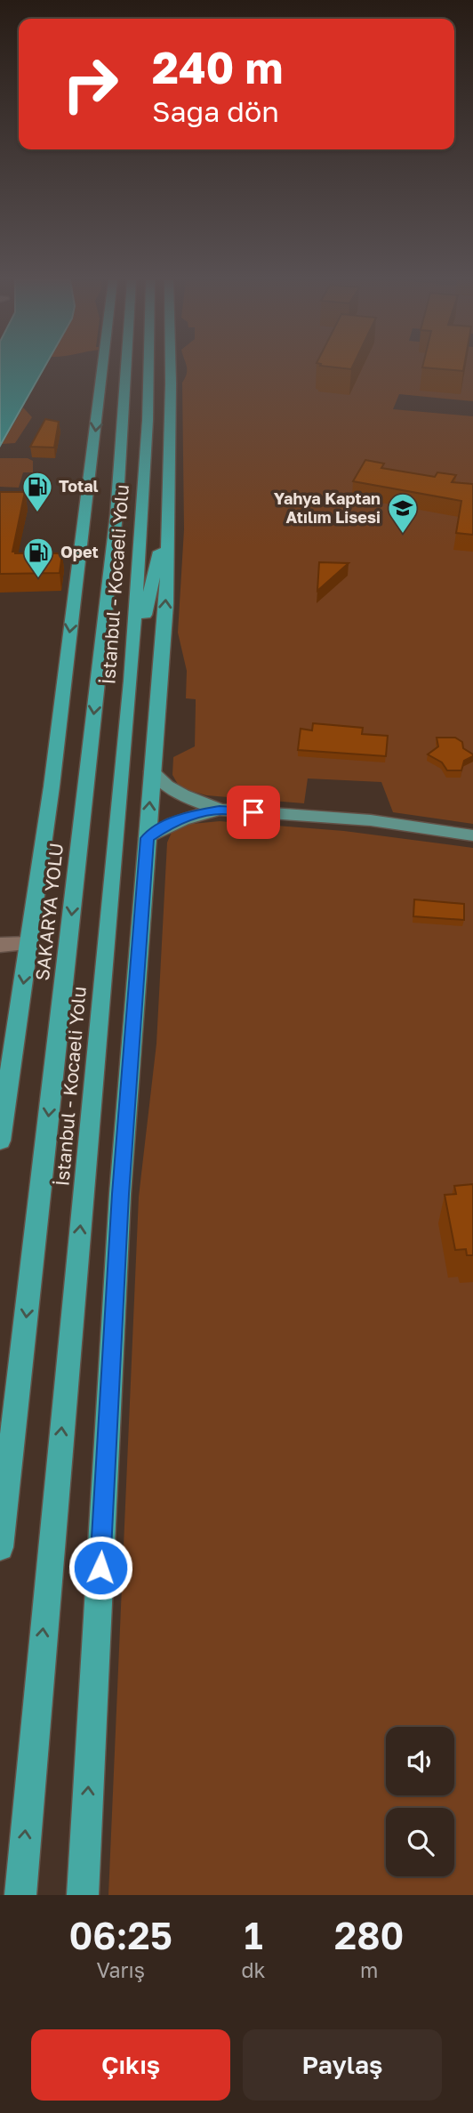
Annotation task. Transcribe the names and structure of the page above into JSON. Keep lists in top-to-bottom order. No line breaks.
{"streets":{"highway":["İstanbul - Kocaeli Yolu","SAKARYA YOLU"]},"places":{"fuel station":["Total","Opet"],"school or university":["Yahya Kaptan Atılım Lisesi"]},"page":{"turn":["240 m","Sağa dön"],"eta":["06:25","Varış","1","dk","280","m"],"buttons":["Çıkış","Paylaş"]}}
